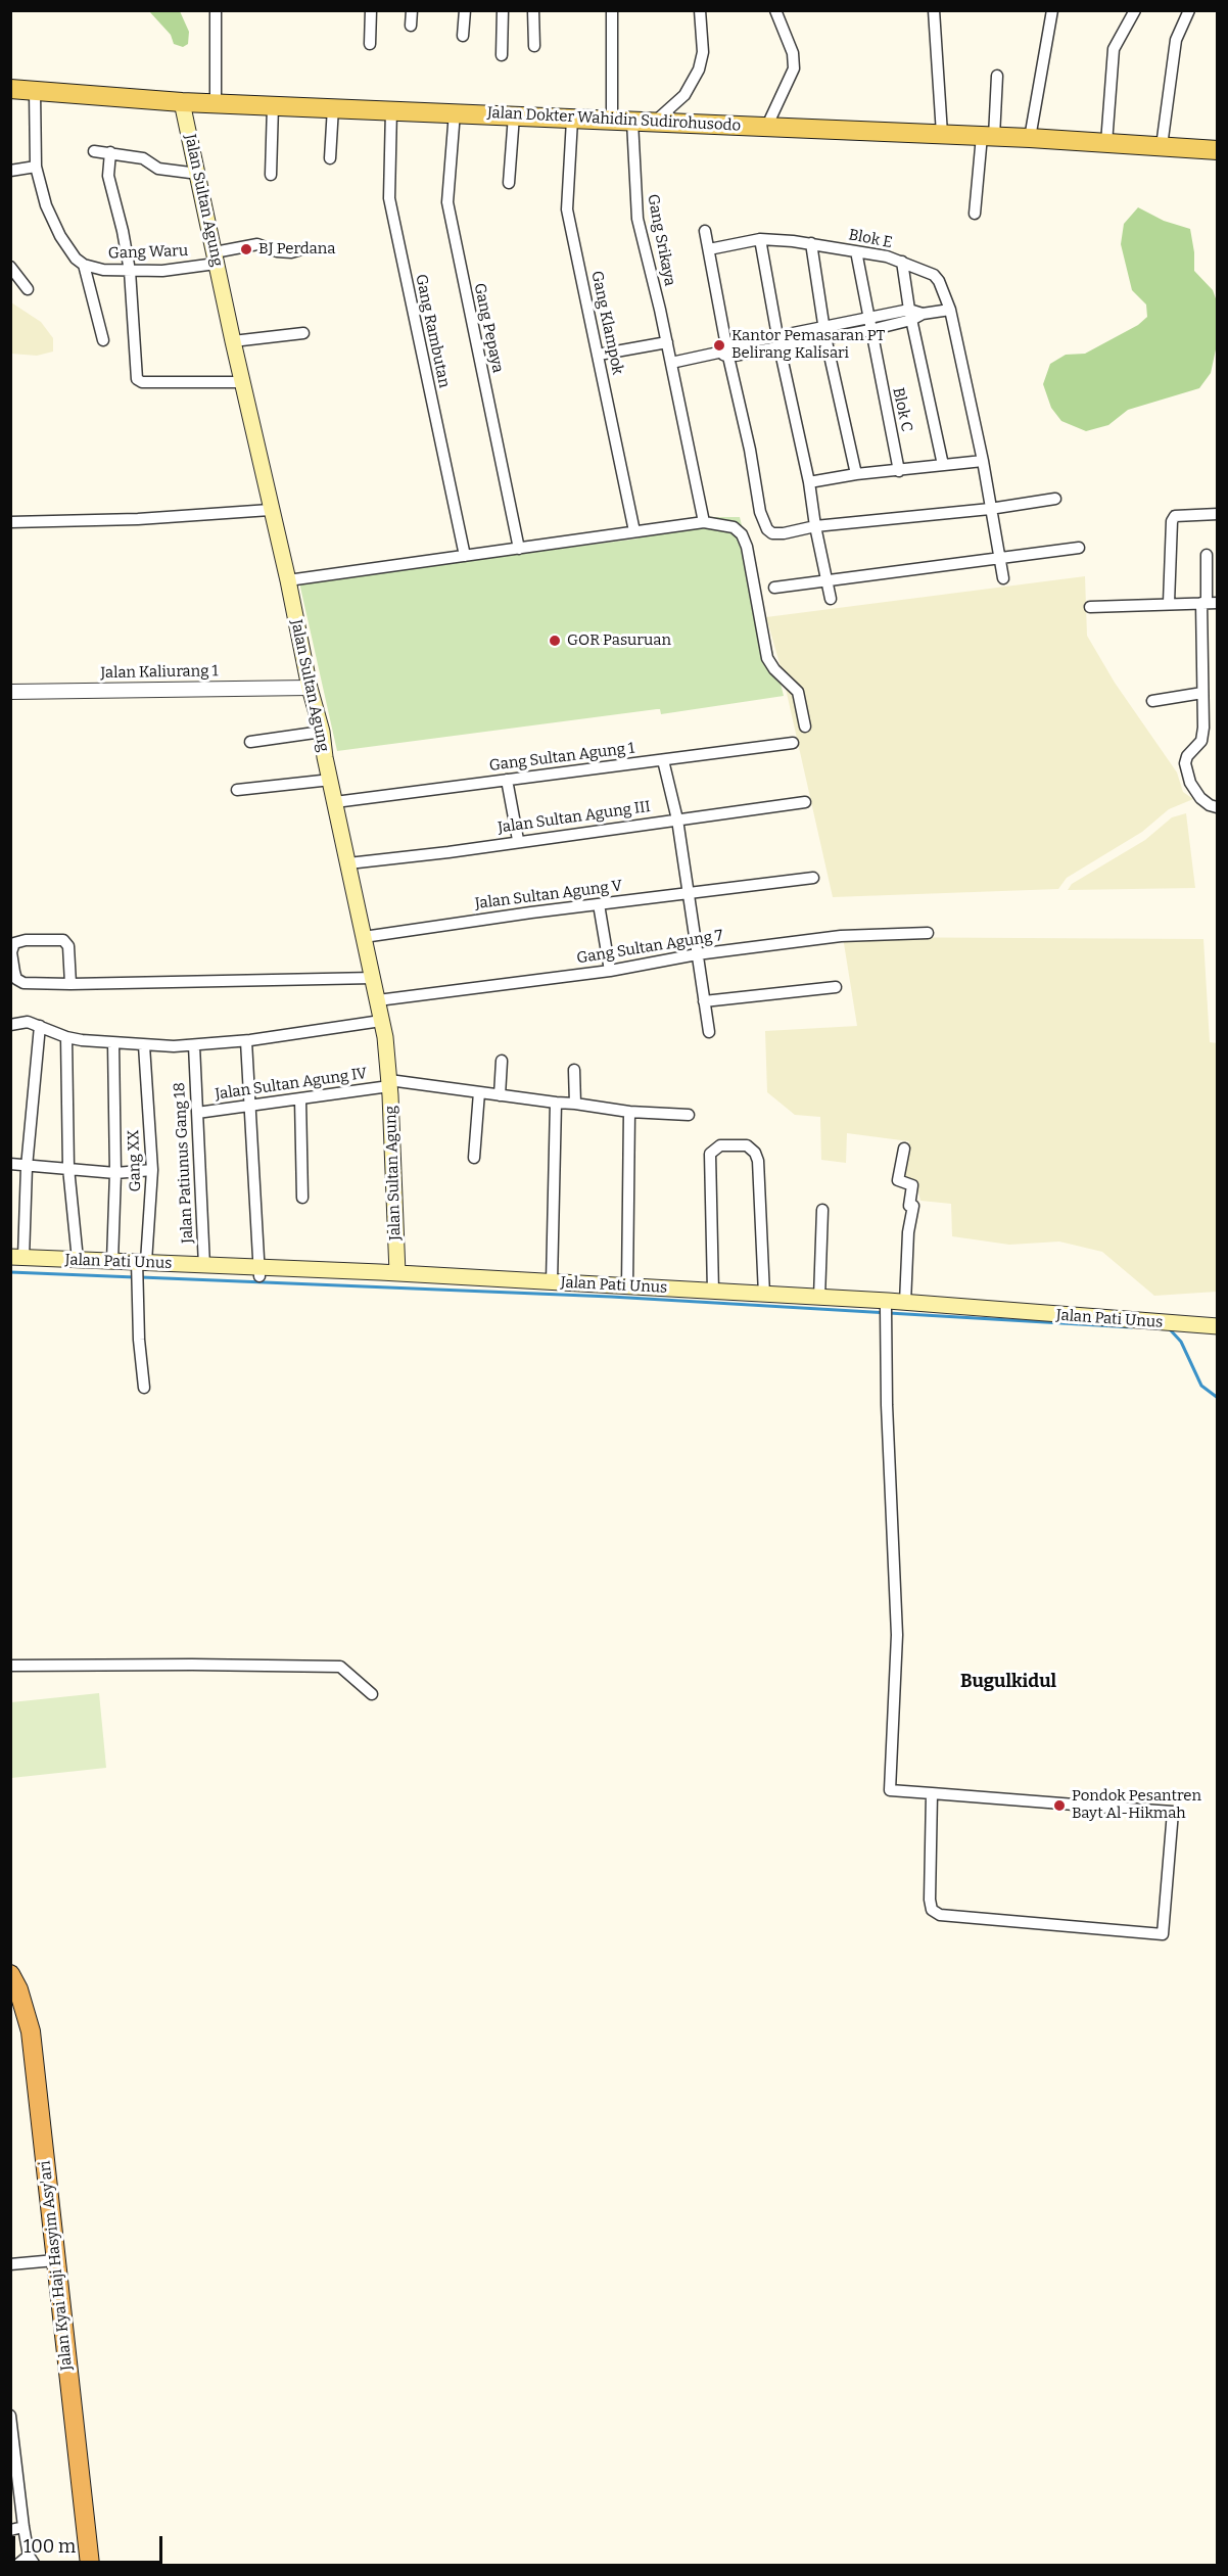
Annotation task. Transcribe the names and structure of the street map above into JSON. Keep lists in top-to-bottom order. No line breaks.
{"streets":{"highway":["Jalan Kyai Haji Hasyim Asy'ari"],"main road":["Jalan Dokter Wahidin Sudirohusodo","Jalan Sultan Agung","Jalan Pati Unus"],"street":["Blok E","Gang Srikaya","Gang Waru","Gang Klampok","Gang Pepaya","Gang Rambutan","Blok C","Jalan Kaliurang 1","Gang Sultan Agung 1","Jalan Sultan Agung III","Jalan Sultan Agung V","Gang Sultan Agung 7","Jalan Sultan Agung IV","Gang XX","Jalan Patiunus Gang 18"]},"crossings":[["Jalan Dokter Wahidin Sudirohusodo","Jalan Sultan Agung"],["Jalan Dokter Wahidin Sudirohusodo","Gang Srikaya"],["Jalan Dokter Wahidin Sudirohusodo","Gang Klampok"],["Jalan Dokter Wahidin Sudirohusodo","Gang Pepaya"],["Jalan Dokter Wahidin Sudirohusodo","Gang Rambutan"],["Jalan Sultan Agung","Gang Waru"],["Jalan Sultan Agung","Jalan Kaliurang 1"],["Jalan Sultan Agung","Gang Sultan Agung 1"],["Jalan Sultan Agung","Jalan Sultan Agung III"],["Jalan Sultan Agung","Jalan Sultan Agung V"],["Jalan Sultan Agung","Gang Sultan Agung 7"],["Jalan Sultan Agung","Jalan Sultan Agung IV"],["Jalan Sultan Agung","Jalan Pati Unus"],["Blok E","Blok C"],["Jalan Sultan Agung IV","Jalan Patiunus Gang 18"],["Gang XX","Jalan Pati Unus"],["Jalan Patiunus Gang 18","Jalan Pati Unus"]],"districts":["Bugulkidul"],"places":["BJ Perdana","Kantor Pemasaran PT Belirang Kalisari","GOR Pasuruan","Pondok Pesantren Bayt Al-Hikmah"],"scale_bar":"100 m"}
